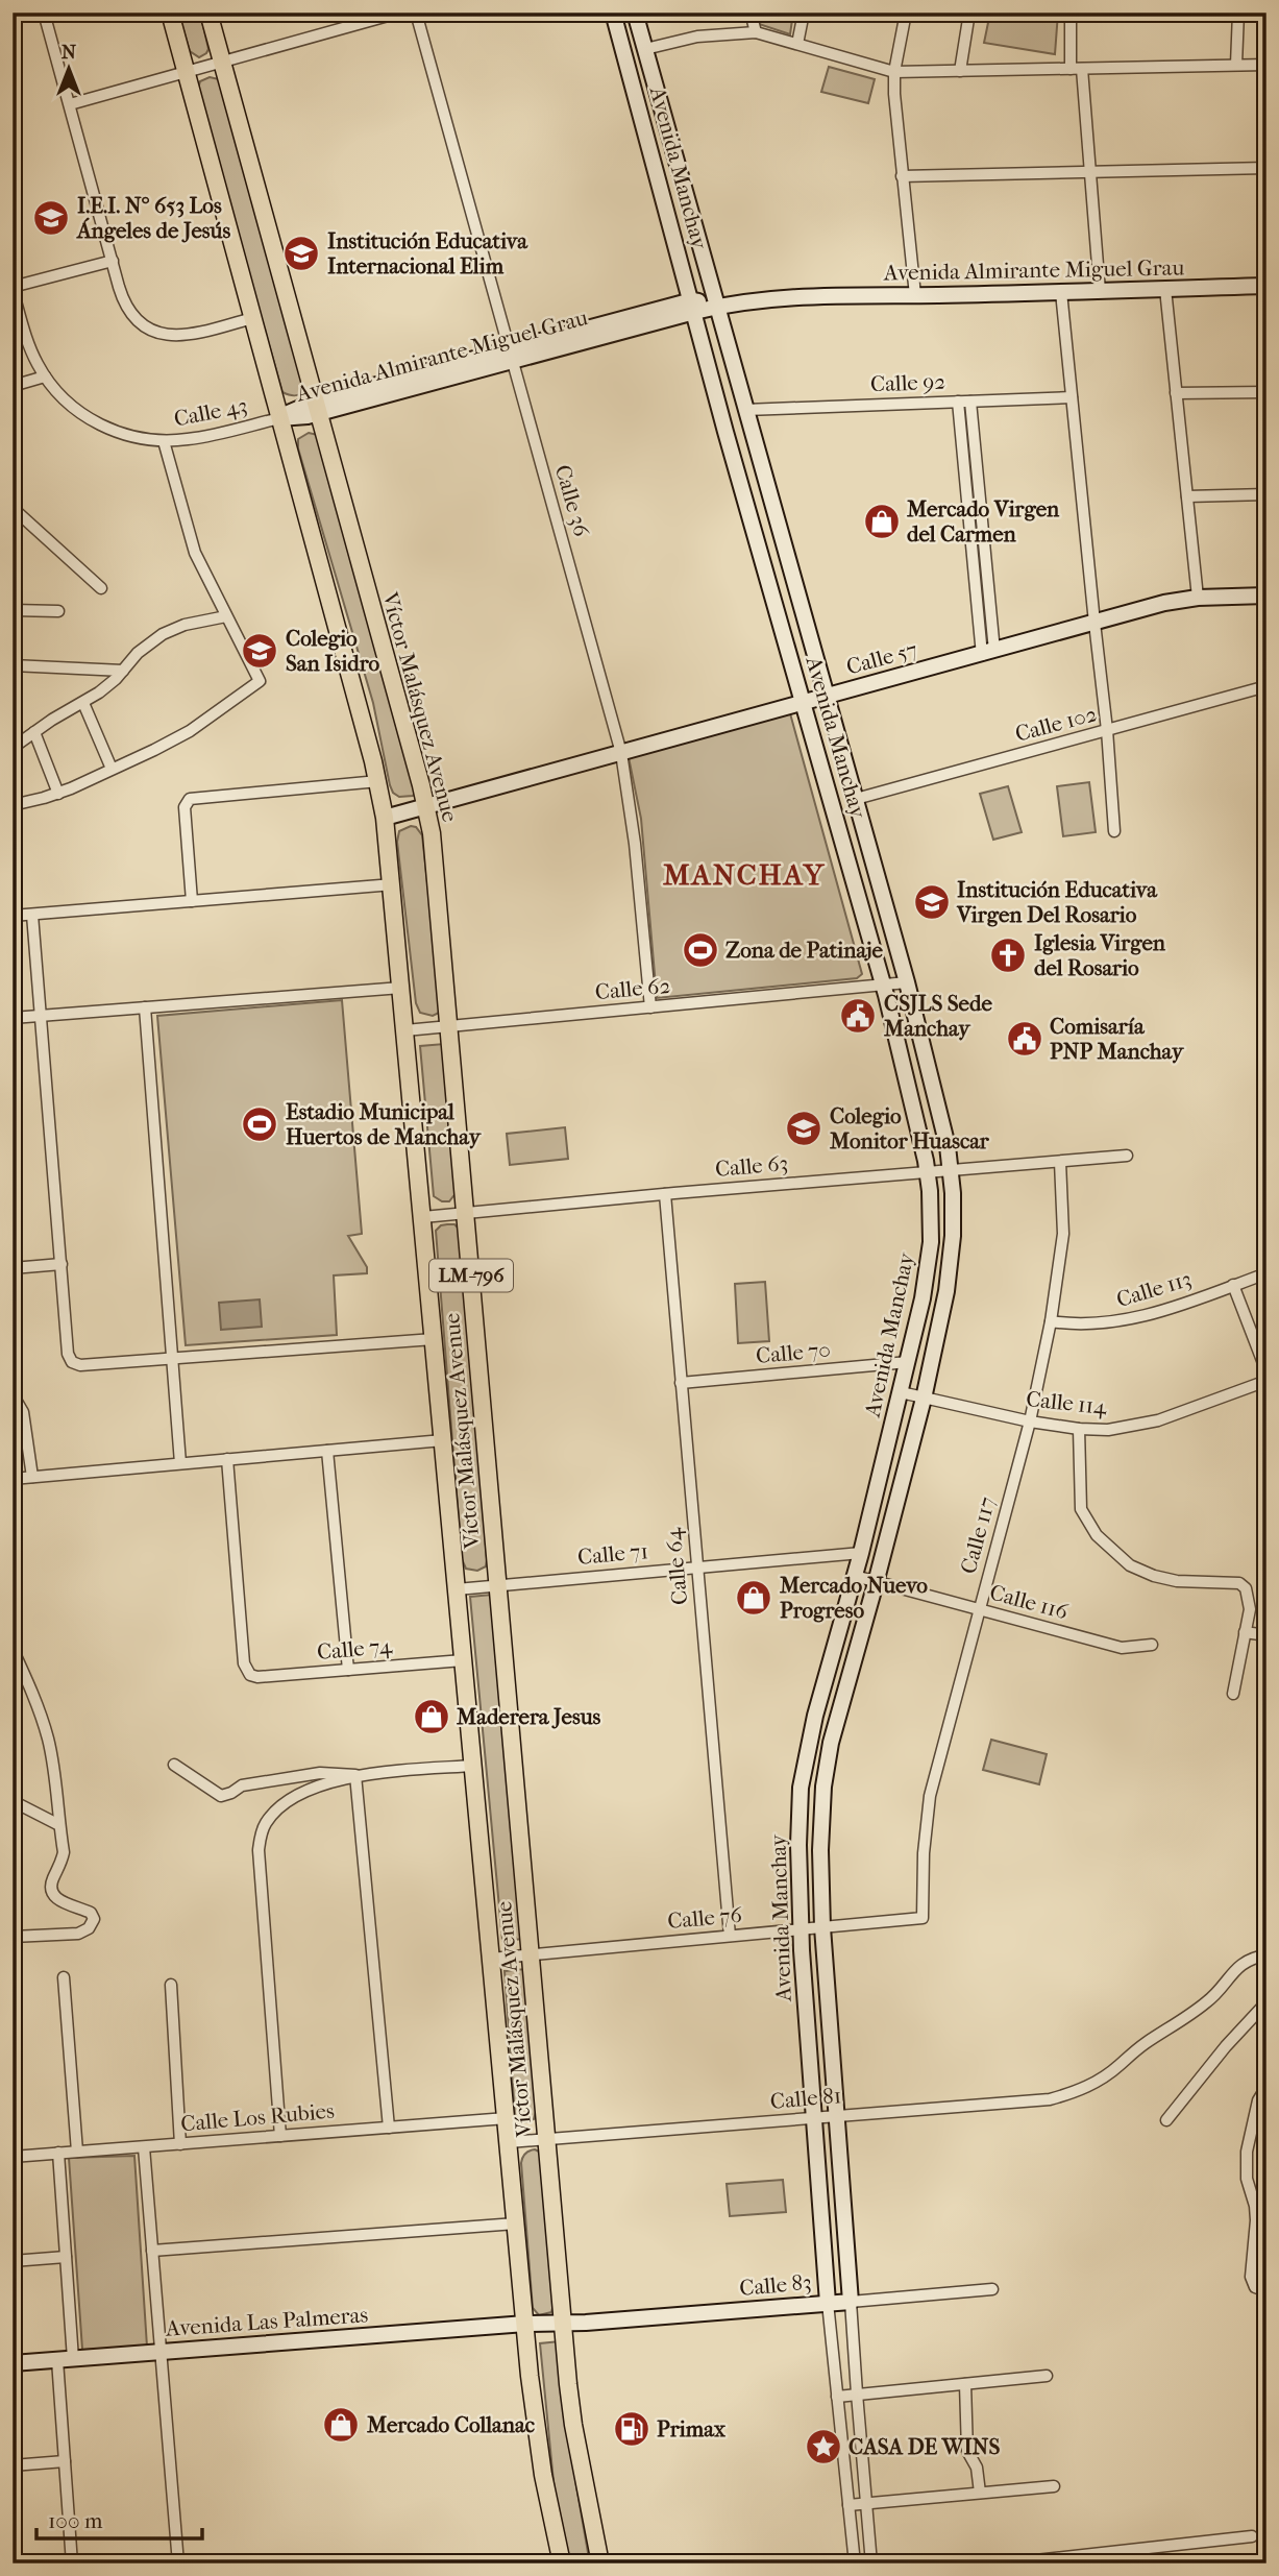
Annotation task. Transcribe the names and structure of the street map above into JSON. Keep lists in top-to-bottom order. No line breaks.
{"streets":{"main road":["Víctor Malásquez Avenue","LM-796"],"street":["Avenida Manchay","Avenida Almirante Miguel Grau","Calle 92","Calle 43","Calle 36","Calle 57","Calle 102","Calle 62","Calle 63","Calle 113","Calle 70","Calle 114","Calle 117","Calle 71","Calle 64","Calle 116","Calle 74","Calle 76","Calle 81","Calle Los Rubies","Calle 83","Avenida Las Palmeras"]},"crossings":[["Avenida Manchay","Avenida Almirante Miguel Grau"],["Avenida Manchay","Calle 92"],["Avenida Manchay","Calle 57"],["Avenida Manchay","Calle 102"],["Avenida Manchay","Calle 62"],["Avenida Manchay","Calle 63"],["Avenida Manchay","Calle 70"],["Avenida Manchay","Calle 114"],["Avenida Manchay","Calle 71"],["Avenida Manchay","Calle 116"],["Avenida Manchay","Calle 76"],["Avenida Manchay","Calle 81"],["Avenida Manchay","Calle 83"],["Avenida Almirante Miguel Grau","Calle 43"],["Avenida Almirante Miguel Grau","Calle 36"],["Avenida Almirante Miguel Grau","Víctor Malásquez Avenue"],["Calle 43","Víctor Malásquez Avenue"],["Calle 36","Calle 57"],["Calle 36","Calle 62"],["Calle 57","Víctor Malásquez Avenue"],["Víctor Malásquez Avenue","Calle 62"],["Víctor Malásquez Avenue","Calle 63"],["Víctor Malásquez Avenue","Calle 71"],["Víctor Malásquez Avenue","Calle 74"],["Víctor Malásquez Avenue","Calle 76"],["Víctor Malásquez Avenue","Calle 81"],["Víctor Malásquez Avenue","Calle Los Rubies"],["Víctor Malásquez Avenue","Calle 83"],["Víctor Malásquez Avenue","Avenida Las Palmeras"],["Calle 63","Calle 117"],["Calle 63","Calle 64"],["Calle 113","Calle 117"],["Calle 70","Calle 64"],["Calle 114","Calle 117"],["Calle 117","Calle 116"],["Calle 117","Calle 76"],["Calle 71","Calle 64"],["Calle 64","Calle 76"],["Calle 83","Avenida Las Palmeras"]],"districts":["MANCHAY"],"places":{"school or university":["I.E.I. N° 653 Los Ángeles de Jesús","Institución Educativa Internacional Elim","Colegio San Isidro","Institución Educativa Virgen Del Rosario","Colegio Monitor Huascar"],"shop":["Mercado Virgen del Carmen","Mercado Nuevo Progreso","Maderera Jesus","Mercado Collanac"],"sports":["Zona de Patinaje","Estadio Municipal Huertos de Manchay"],"church":["Iglesia Virgen del Rosario"],"public building":["CSJLS Sede Manchay","Comisaría PNP Manchay"],"fuel station":["Primax"],"place":["CASA DE WINS"]},"scale_bar":"100 m","north":"top"}
